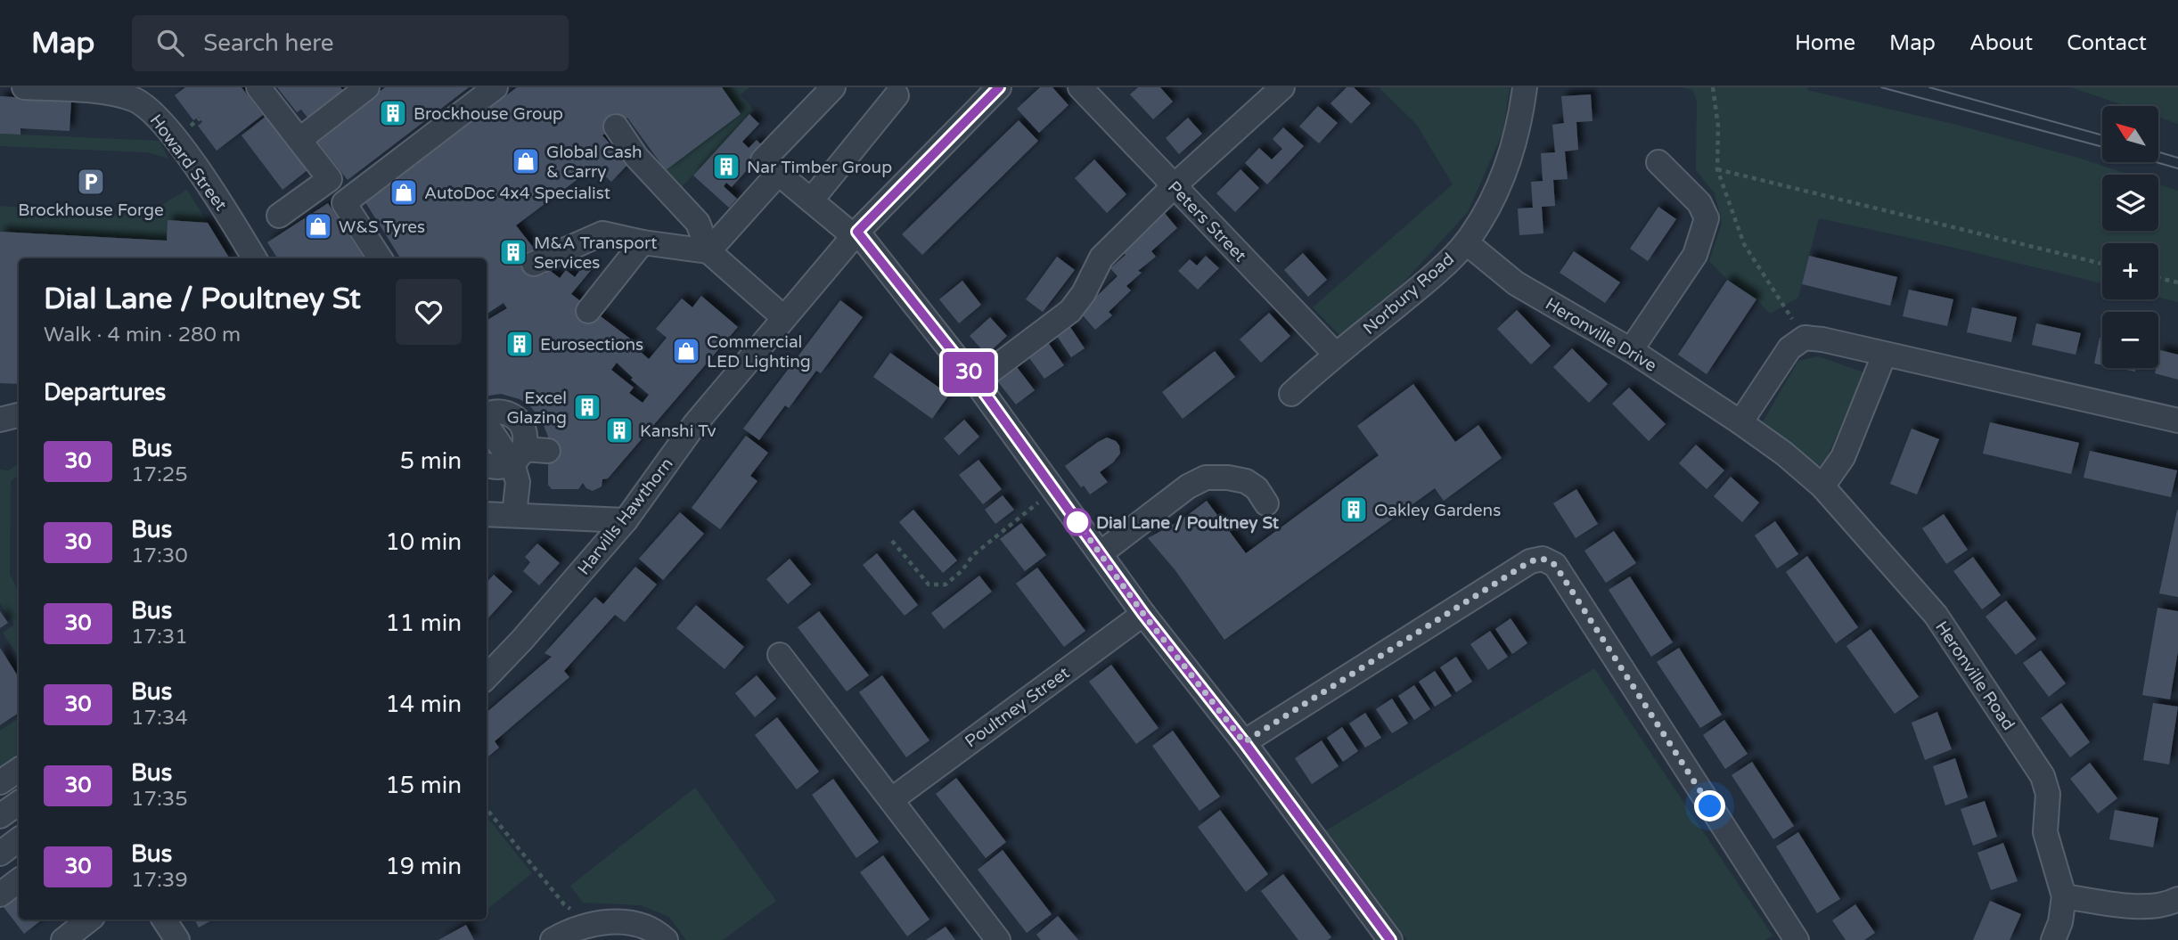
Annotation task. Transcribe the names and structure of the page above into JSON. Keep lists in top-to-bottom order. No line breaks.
{"streets":{"street":["Howard Street","Peters Street","Norbury Road","Heronville Drive","Harvills Hawthorn","Heronville Road","Poultney Street"]},"crossings":[["Peters Street","Norbury Road"],["Norbury Road","Heronville Drive"],["Heronville Drive","Heronville Road"]],"places":{"building":["Brockhouse Group","Nar Timber Group","M&A Transport Services","Eurosections","Excel Glazing","Kanshi Tv","Oakley Gardens"],"shop":["Global Cash & Carry","AutoDoc 4x4 Specialist","W&S Tyres","Commercial LED Lighting"],"parking":["Brockhouse Forge"],"other":["Dial Lane / Poultney St"]},"lines":["bus line 30"],"north":"top left","page":{"header":"Map","search":"Search here","nav":["Home","Map","About","Contact"],"on_map":"30","map_buttons":["+","−"],"heading":[["Dial Lane / Poultney St","Walk · 4 min · 280 m"],"Departures"],"list":[{"mark":"30","name":"Bus","note":"17:25","value":"5 min"},{"mark":"30","name":"Bus","note":"17:30","value":"10 min"},{"mark":"30","name":"Bus","note":"17:31","value":"11 min"},{"mark":"30","name":"Bus","note":"17:34","value":"14 min"},{"mark":"30","name":"Bus","note":"17:35","value":"15 min"},{"mark":"30","name":"Bus","note":"17:39","value":"19 min"}]}}
